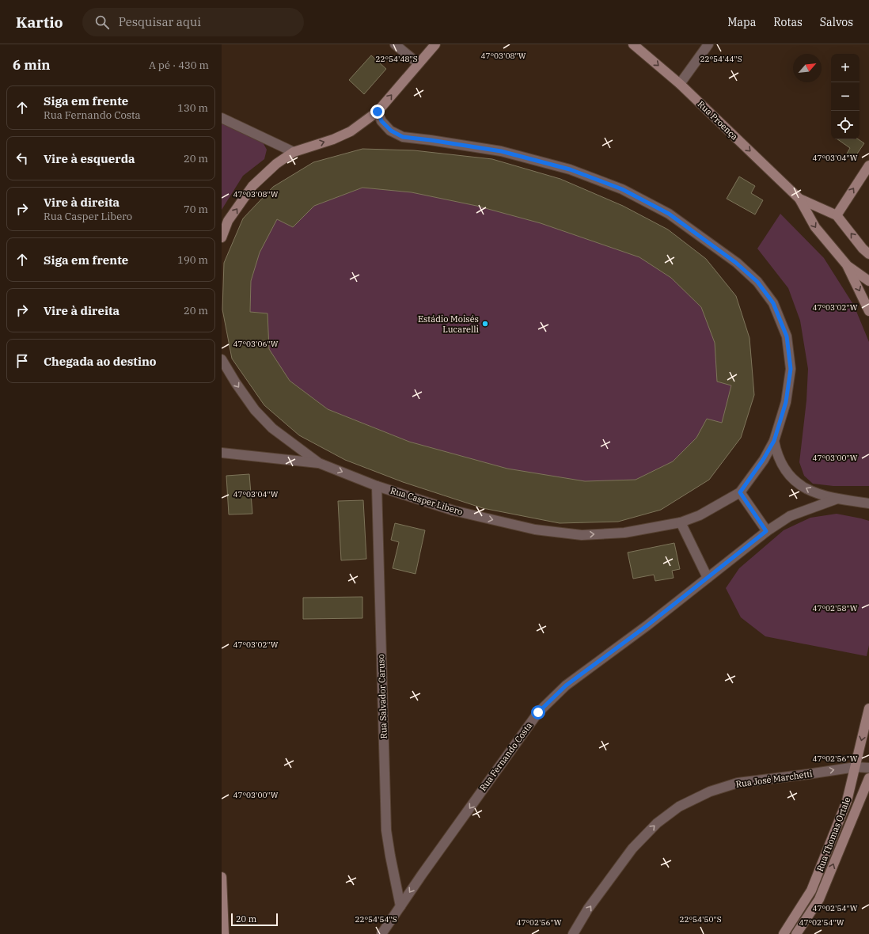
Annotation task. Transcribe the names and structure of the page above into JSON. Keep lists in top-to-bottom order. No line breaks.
{"streets":{"main road":["Rua Proença","Rua Thomas Ortale"],"street":["Rua Casper Libero","Rua Salvador Caruso","Rua Fernando Costa","Rua José Marchetti"]},"crossings":[["Rua Casper Libero","Rua Salvador Caruso"],["Rua Casper Libero","Rua Fernando Costa"],["Rua Salvador Caruso","Rua Fernando Costa"],["Rua José Marchetti","Rua Thomas Ortale"]],"one_way":["Rua Casper Libero","Rua Fernando Costa","Rua José Marchetti"],"places":["Estádio Moisés Lucarelli"],"scale_bar":"20 m","north":"top right","page":{"header":"Kartio","search":"Pesquisar aqui","nav":["Mapa","Rotas","Salvos"],"heading":["6 min","A pé · 430 m"],"map_buttons":["+","−"],"list":[["Siga em frente","Rua Fernando Costa","130 m"],["Vire à esquerda","20 m"],["Vire à direita","Rua Casper Libero","70 m"],["Siga em frente","190 m"],["Vire à direita","20 m"],"Chegada ao destino"],"scale":"20 m"},"coordinates":["47°03'08\"W","22°54'48\"S","22°54'44\"S","47°03'04\"W","47°03'02\"W","47°03'06\"W","47°03'00\"W","47°02'58\"W","47°02'56\"W","47°02'54\"W","22°54'54\"S","22°54'50\"S"]}
